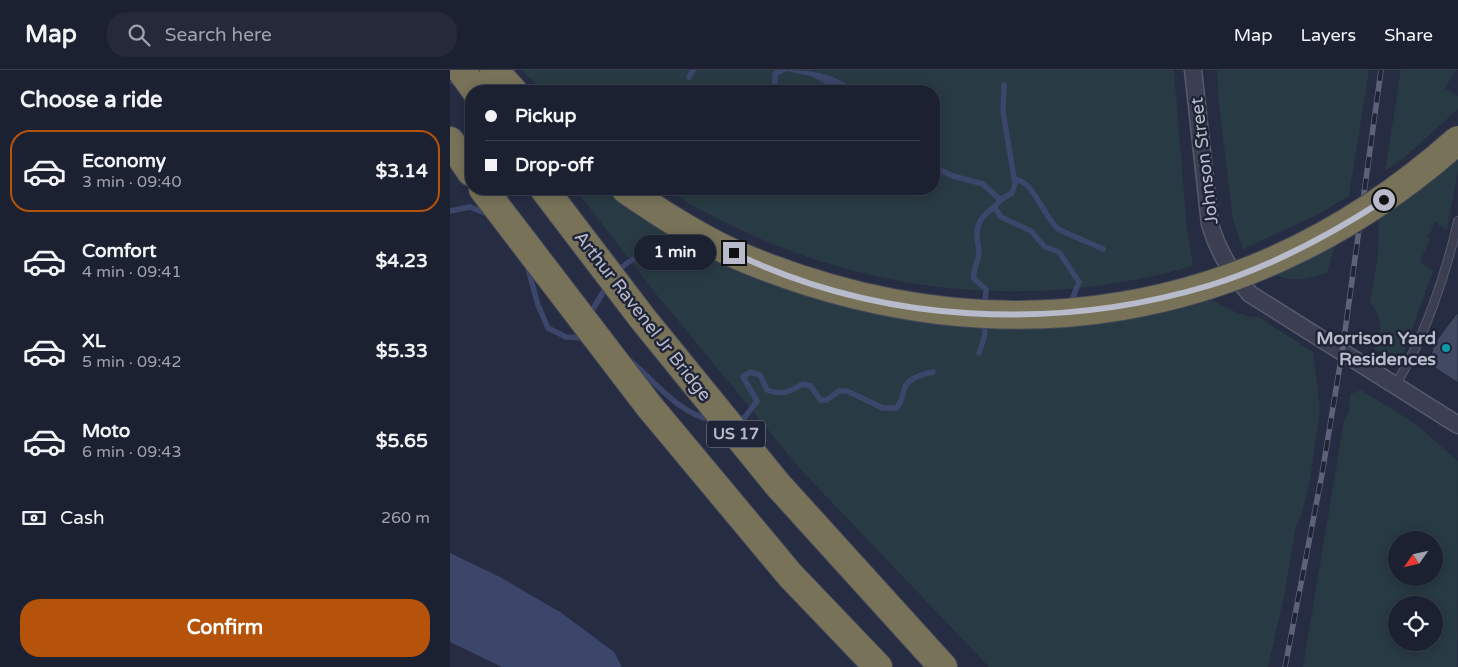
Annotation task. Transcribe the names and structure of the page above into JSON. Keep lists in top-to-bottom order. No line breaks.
{"streets":{"highway":["Arthur Ravenel Jr Bridge","US 17"],"street":["Johnson Street"]},"places":["Morrison Yard Residences"],"north":"bottom left","page":{"header":"Map","search":"Search here","nav":["Map","Layers","Share"],"heading":"Choose a ride","banner":["Pickup","Drop-off"],"list":[{"name":"Economy","note":"3 min · 09:40","value":"$3.14"},{"name":"Comfort","note":"4 min · 09:41","value":"$4.23"},{"name":"XL","note":"5 min · 09:42","value":"$5.33"},{"name":"Moto","note":"6 min · 09:43","value":"$5.65"}],"bubble":"1 min","pay":["Cash","260 m"],"buttons":"Confirm"}}
